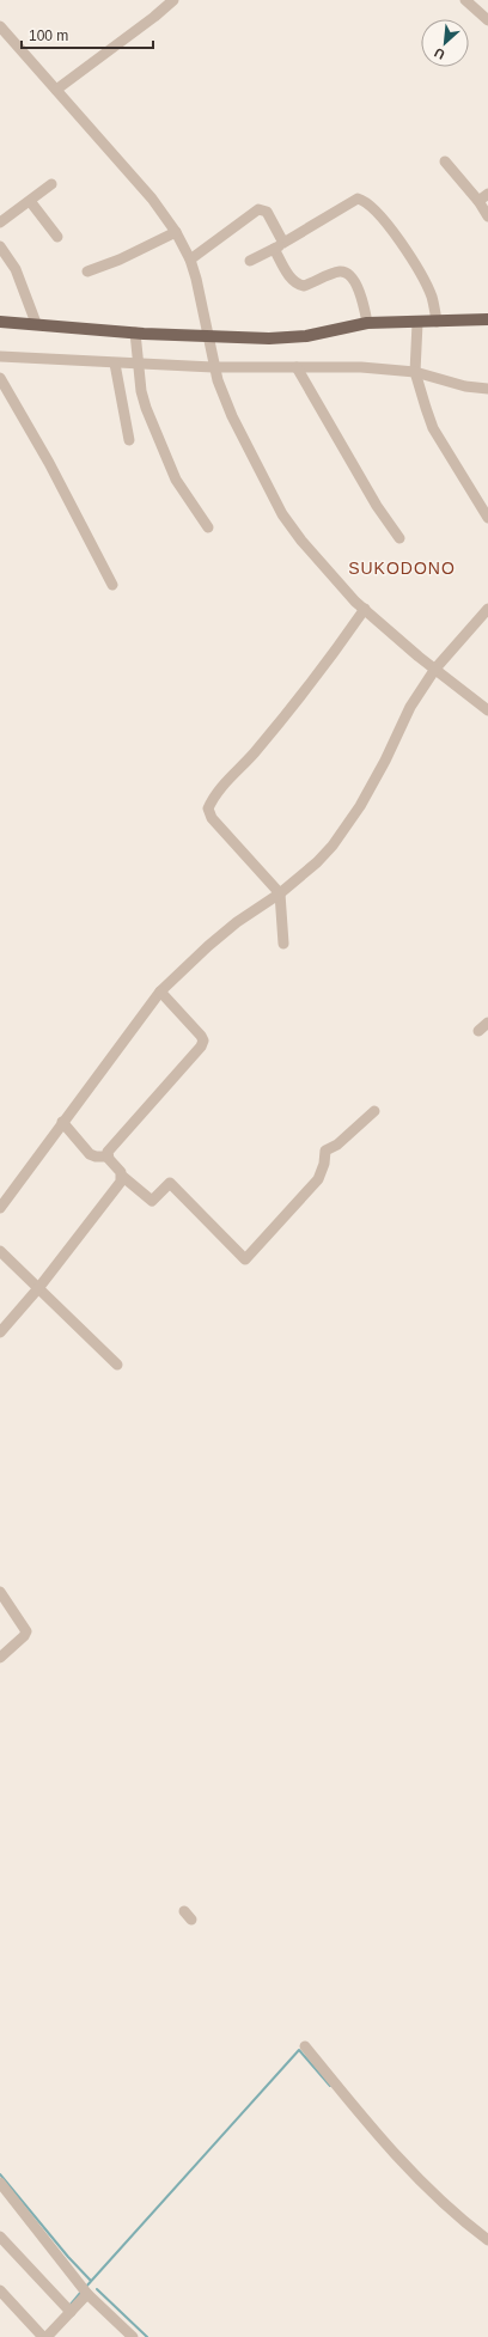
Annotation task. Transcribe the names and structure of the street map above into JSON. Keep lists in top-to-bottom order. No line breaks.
{"districts":["SUKODONO"],"scale_bar":"100 m","north":"bottom left"}
